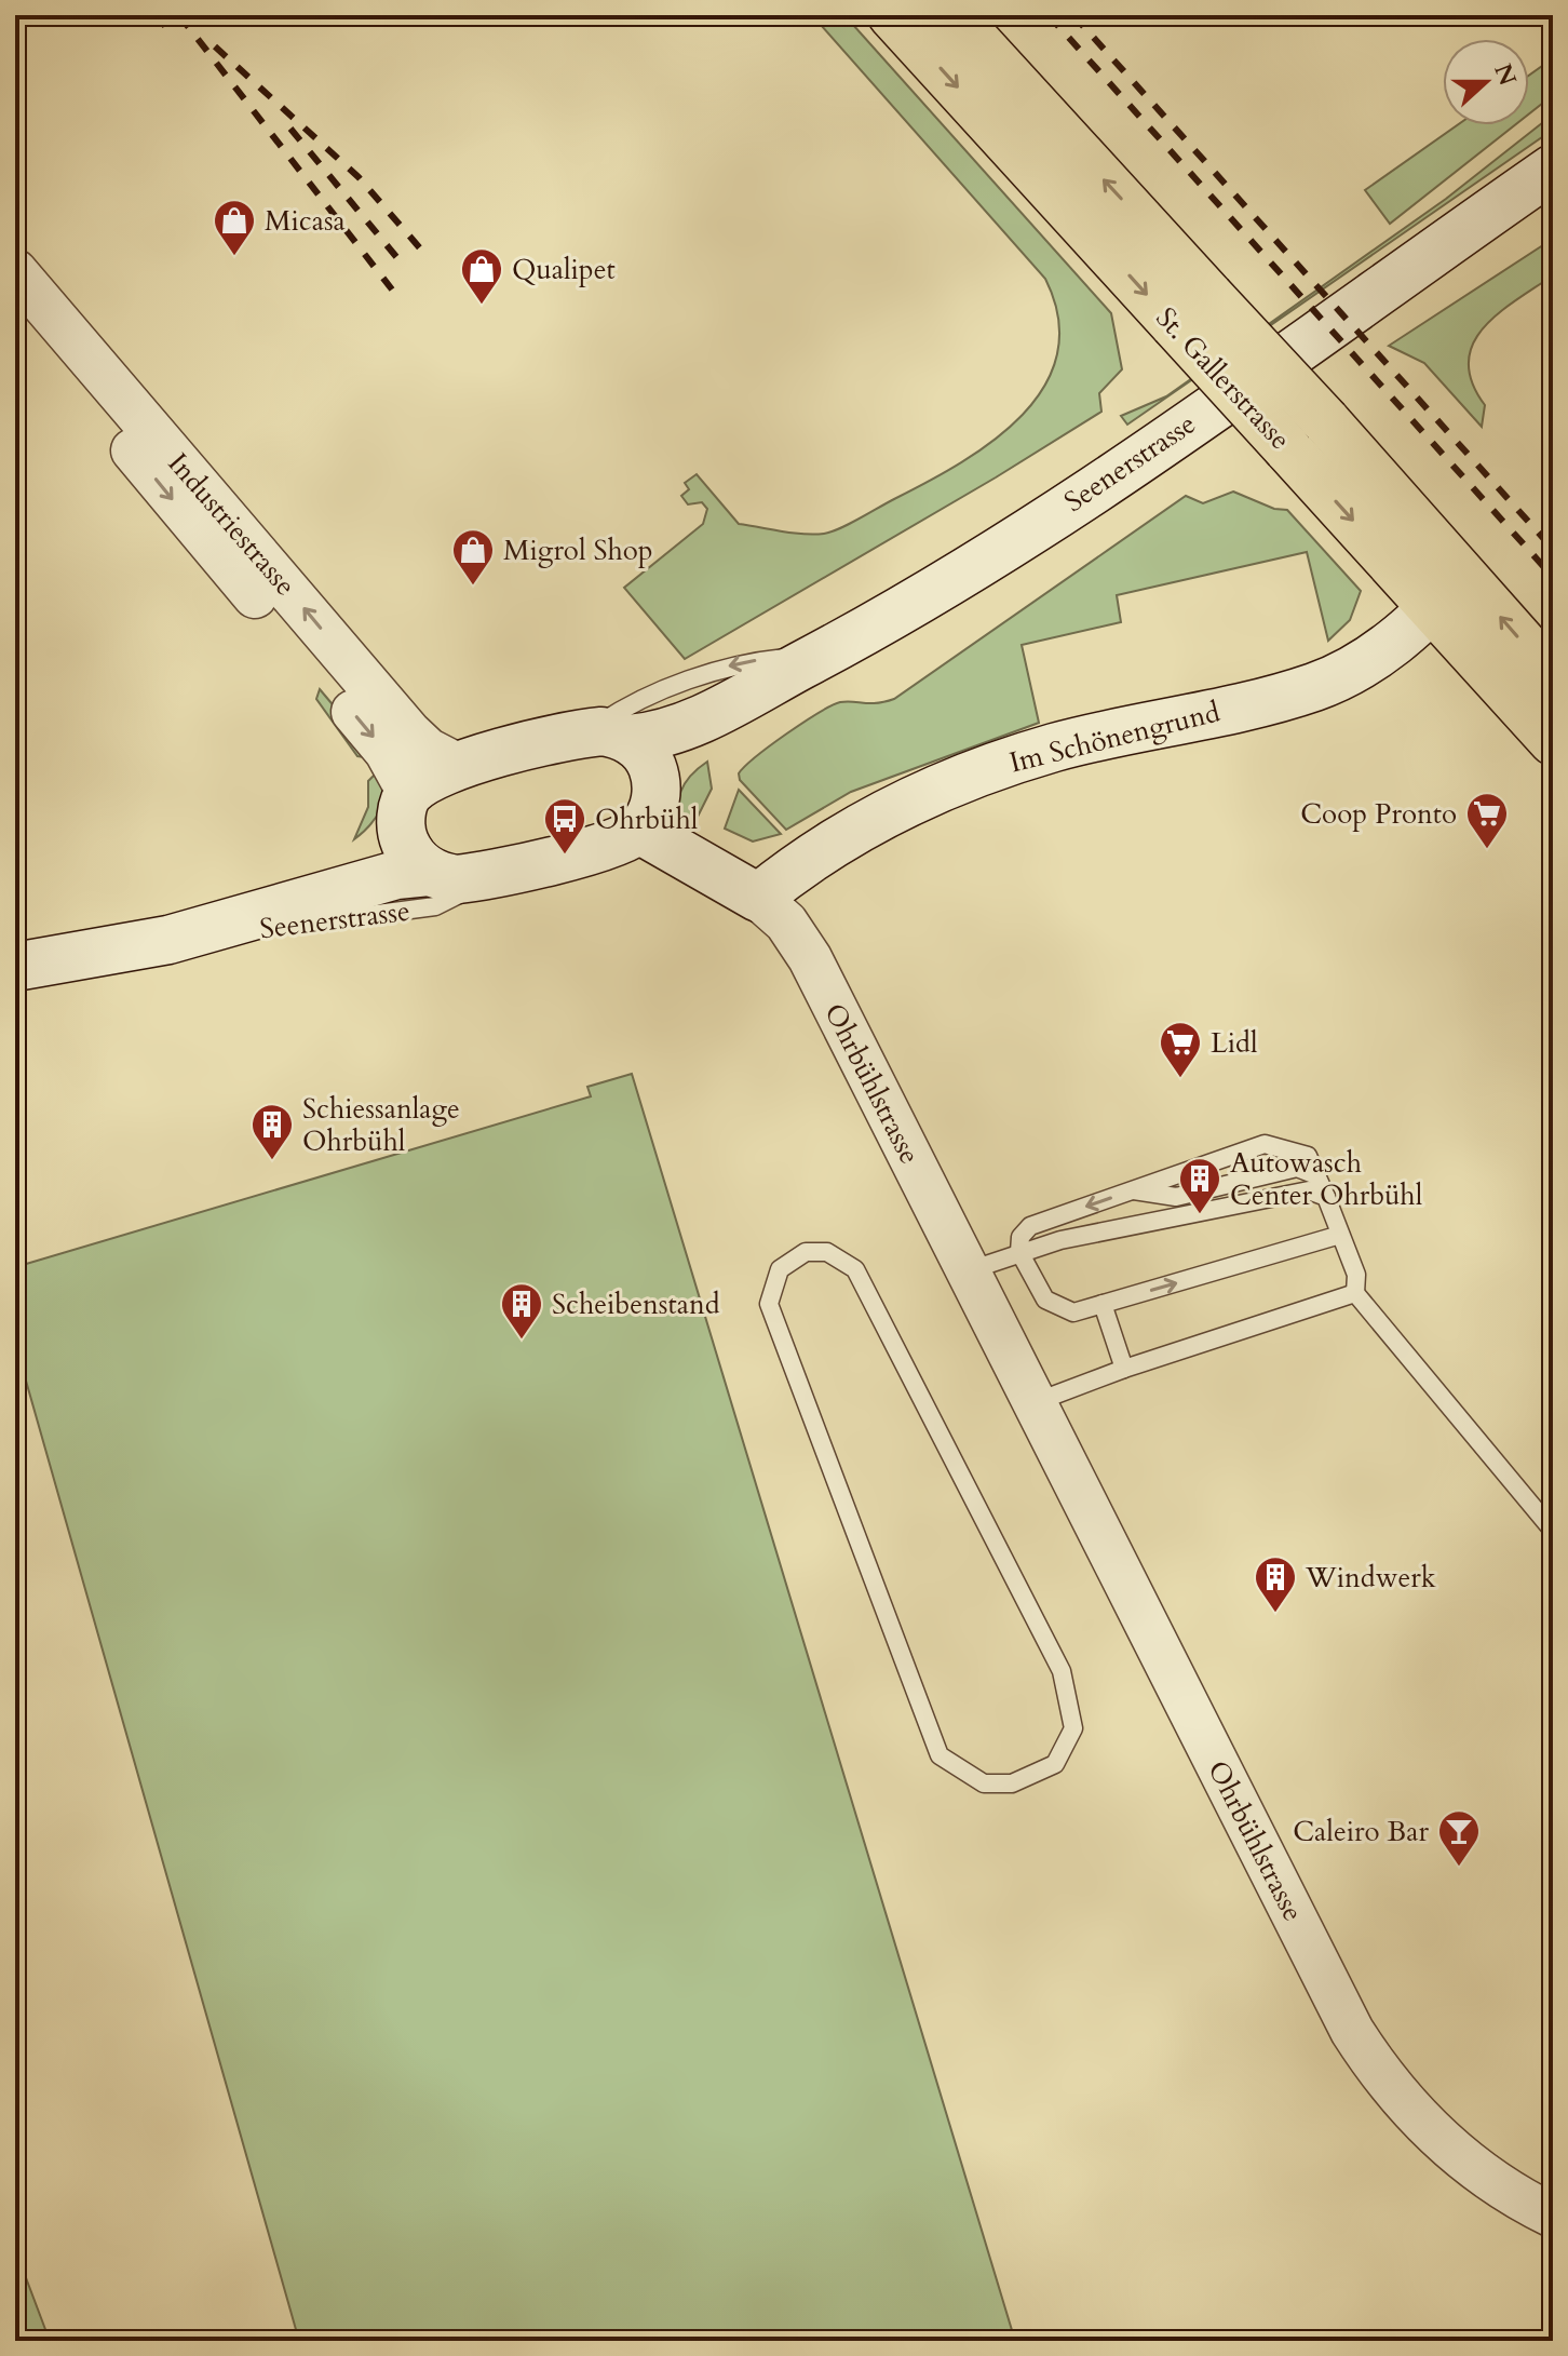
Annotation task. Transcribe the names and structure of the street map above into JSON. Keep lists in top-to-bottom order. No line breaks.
{"streets":{"main road":["St. Gallerstrasse","Seenerstrasse","Im Schönengrund","Ohrbühlstrasse"],"street":["Industriestrasse"]},"crossings":[["St. Gallerstrasse","Im Schönengrund"],["Seenerstrasse","Industriestrasse"],["Seenerstrasse","Ohrbühlstrasse"],["Im Schönengrund","Ohrbühlstrasse"]],"places":{"shop":["Micasa","Qualipet","Migrol Shop"],"supermarket":["Coop Pronto","Lidl"],"bus stop":["Ohrbühl"],"building":["Schiessanlage Ohrbühl","Autowasch Center Ohrbühl","Scheibenstand","Windwerk"],"bar":["Caleiro Bar"]},"north":"right"}
